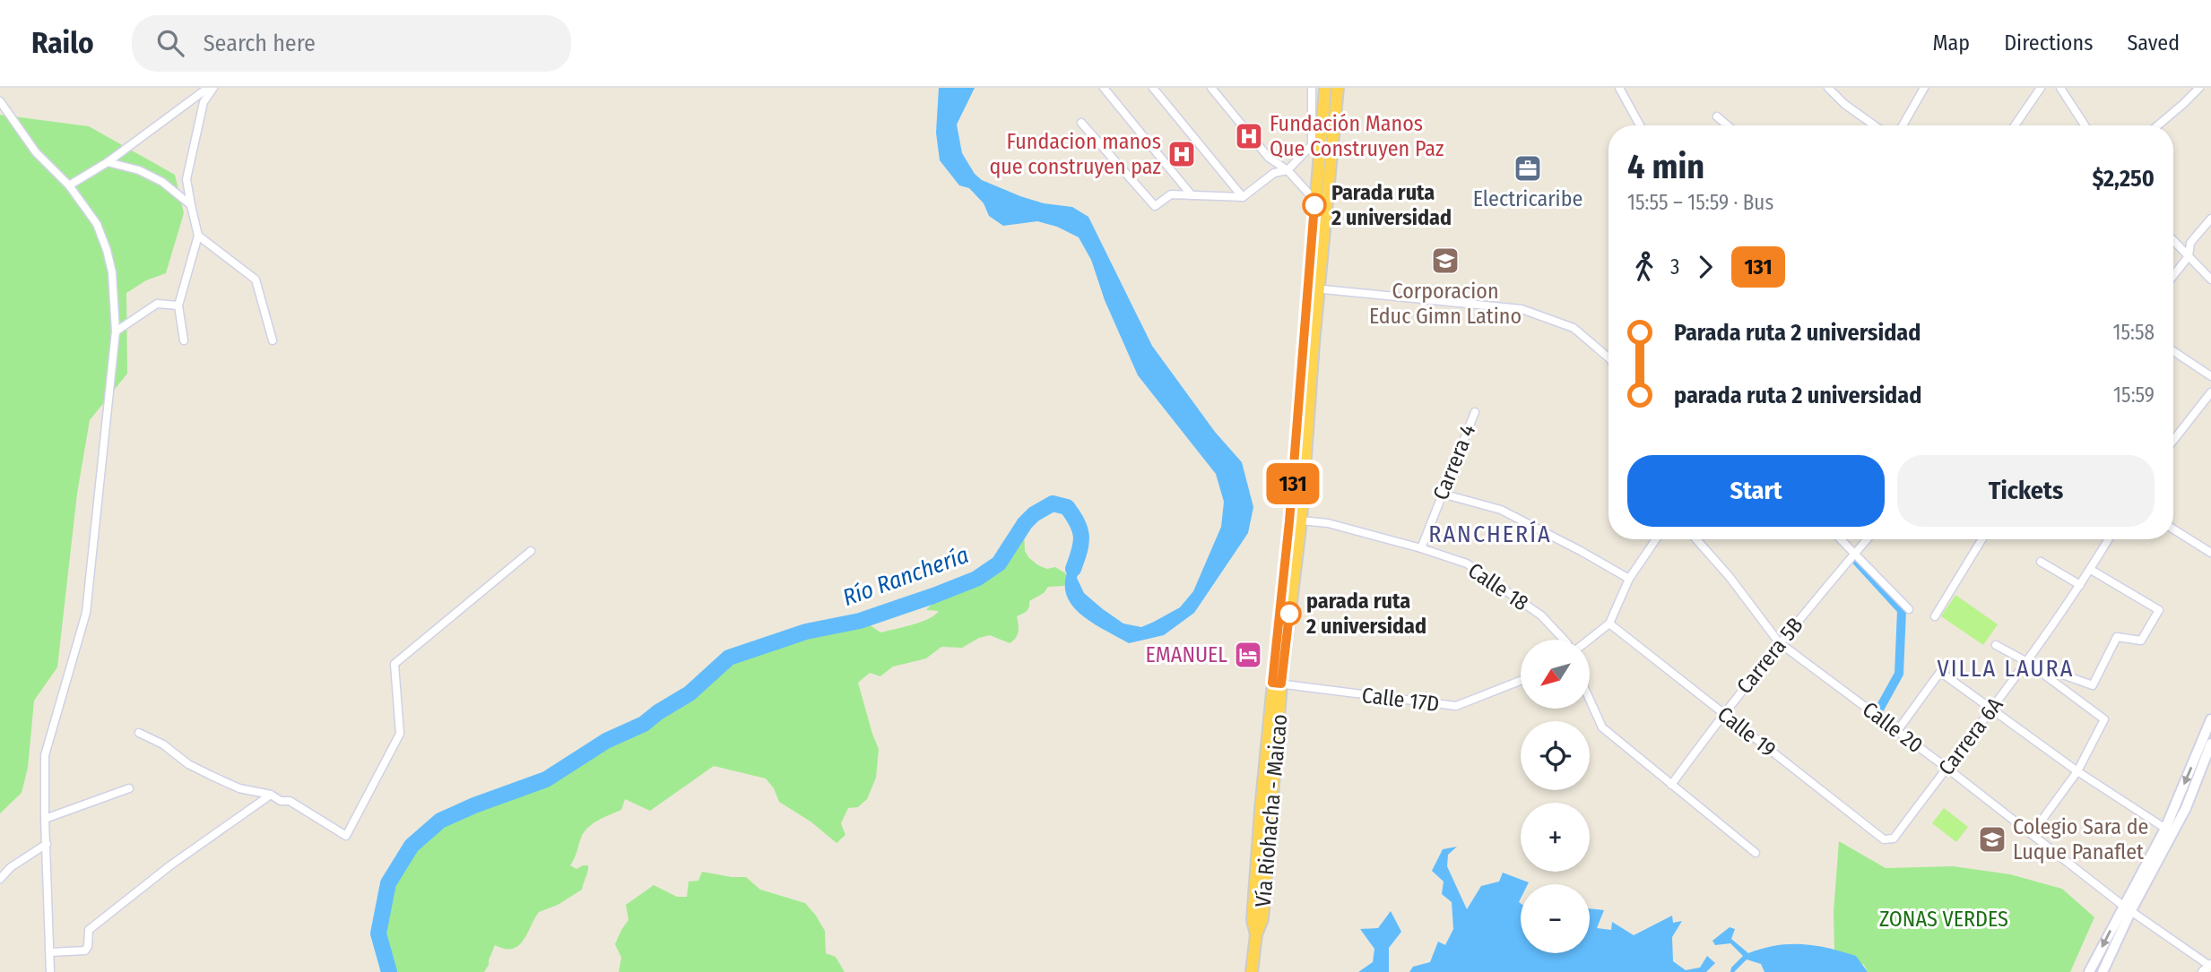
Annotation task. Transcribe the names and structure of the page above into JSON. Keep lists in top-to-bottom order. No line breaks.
{"streets":{"highway":["Vía Riohacha - Maicao"],"street":["Carrera 4","Calle 18","Carrera 5B","Calle 17D","Calle 20","Calle 19","Carrera 6A"]},"crossings":[["Carrera 4","Calle 18"],["Calle 18","Vía Riohacha - Maicao"],["Carrera 5B","Calle 20"],["Carrera 5B","Calle 19"],["Calle 17D","Vía Riohacha - Maicao"],["Calle 20","Carrera 6A"],["Calle 19","Carrera 6A"]],"districts":["RANCHERÍA","VILLA LAURA"],"water":["Río Ranchería"],"parks":["ZONAS VERDES"],"places":{"hospital":["Fundación Manos Que Construyen Paz","Fundacion manos que construyen paz"],"office":["Electricaribe"],"other":["Parada ruta 2 universidad","parada ruta 2 universidad"],"school or university":["Corporacion Educ Gimn Latino","Colegio Sara de Luque Panaflet"],"hotel":["EMANUEL"]},"lines":["bus line 131"],"north":"bottom left","page":{"header":"Railo","search":"Search here","nav":["Map","Directions","Saved"],"on_map":"131","heading":["4 min","15:55 – 15:59 · Bus","$2,250"],"legs":["3","131"],"list":[{"name":"Parada ruta 2 universidad","value":"15:58"},{"name":"parada ruta 2 universidad","value":"15:59"}],"buttons":["Start","Tickets"],"map_buttons":["+","−"]}}
